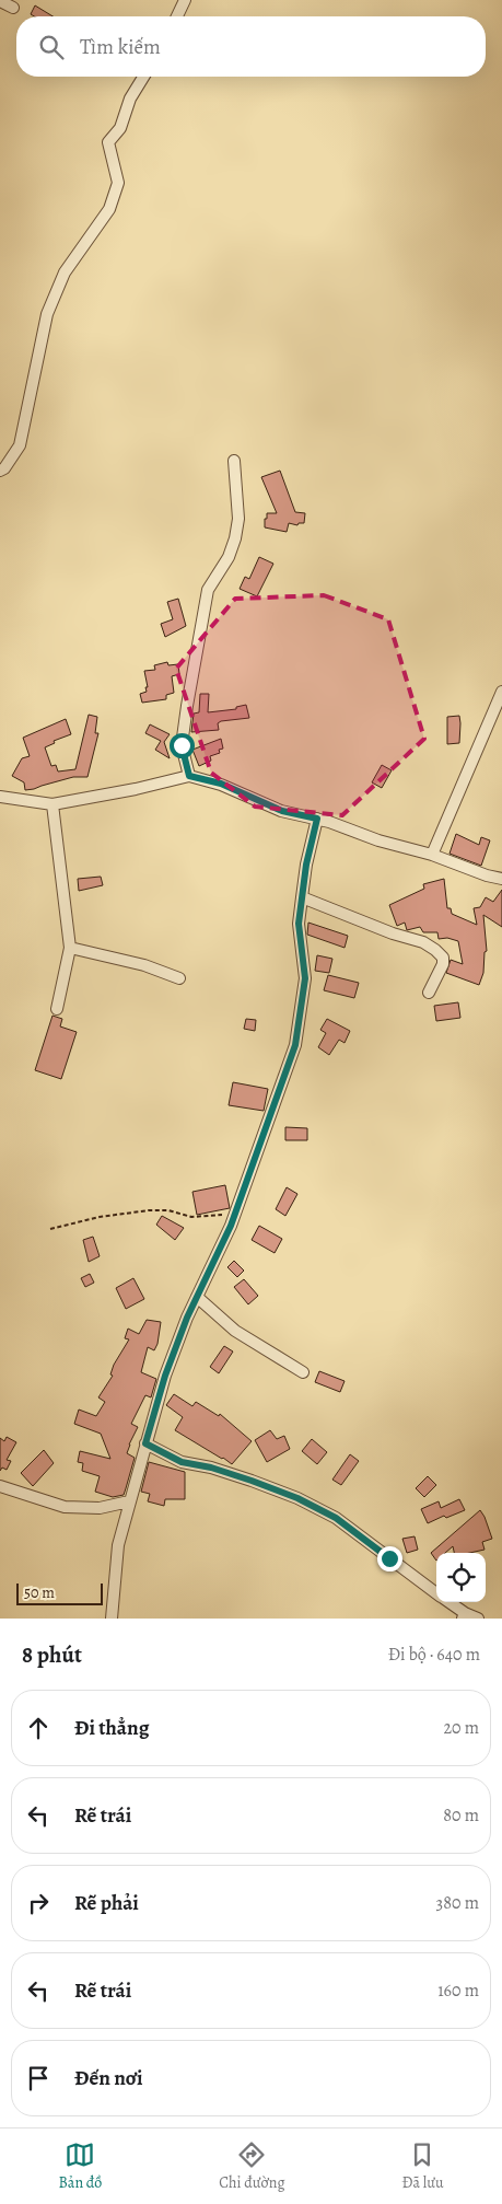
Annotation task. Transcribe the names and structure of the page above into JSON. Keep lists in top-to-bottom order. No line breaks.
{"scale_bar":"50 m","page":{"search":"Tìm kiếm","scale":"50 m","heading":["8 phút","Đi bộ · 640 m"],"list":[["Đi thẳng","20 m"],["Rẽ trái","80 m"],["Rẽ phải","380 m"],["Rẽ trái","160 m"],"Đến nơi"],"nav":["Bản đồ","Chỉ đường","Đã lưu"]}}
